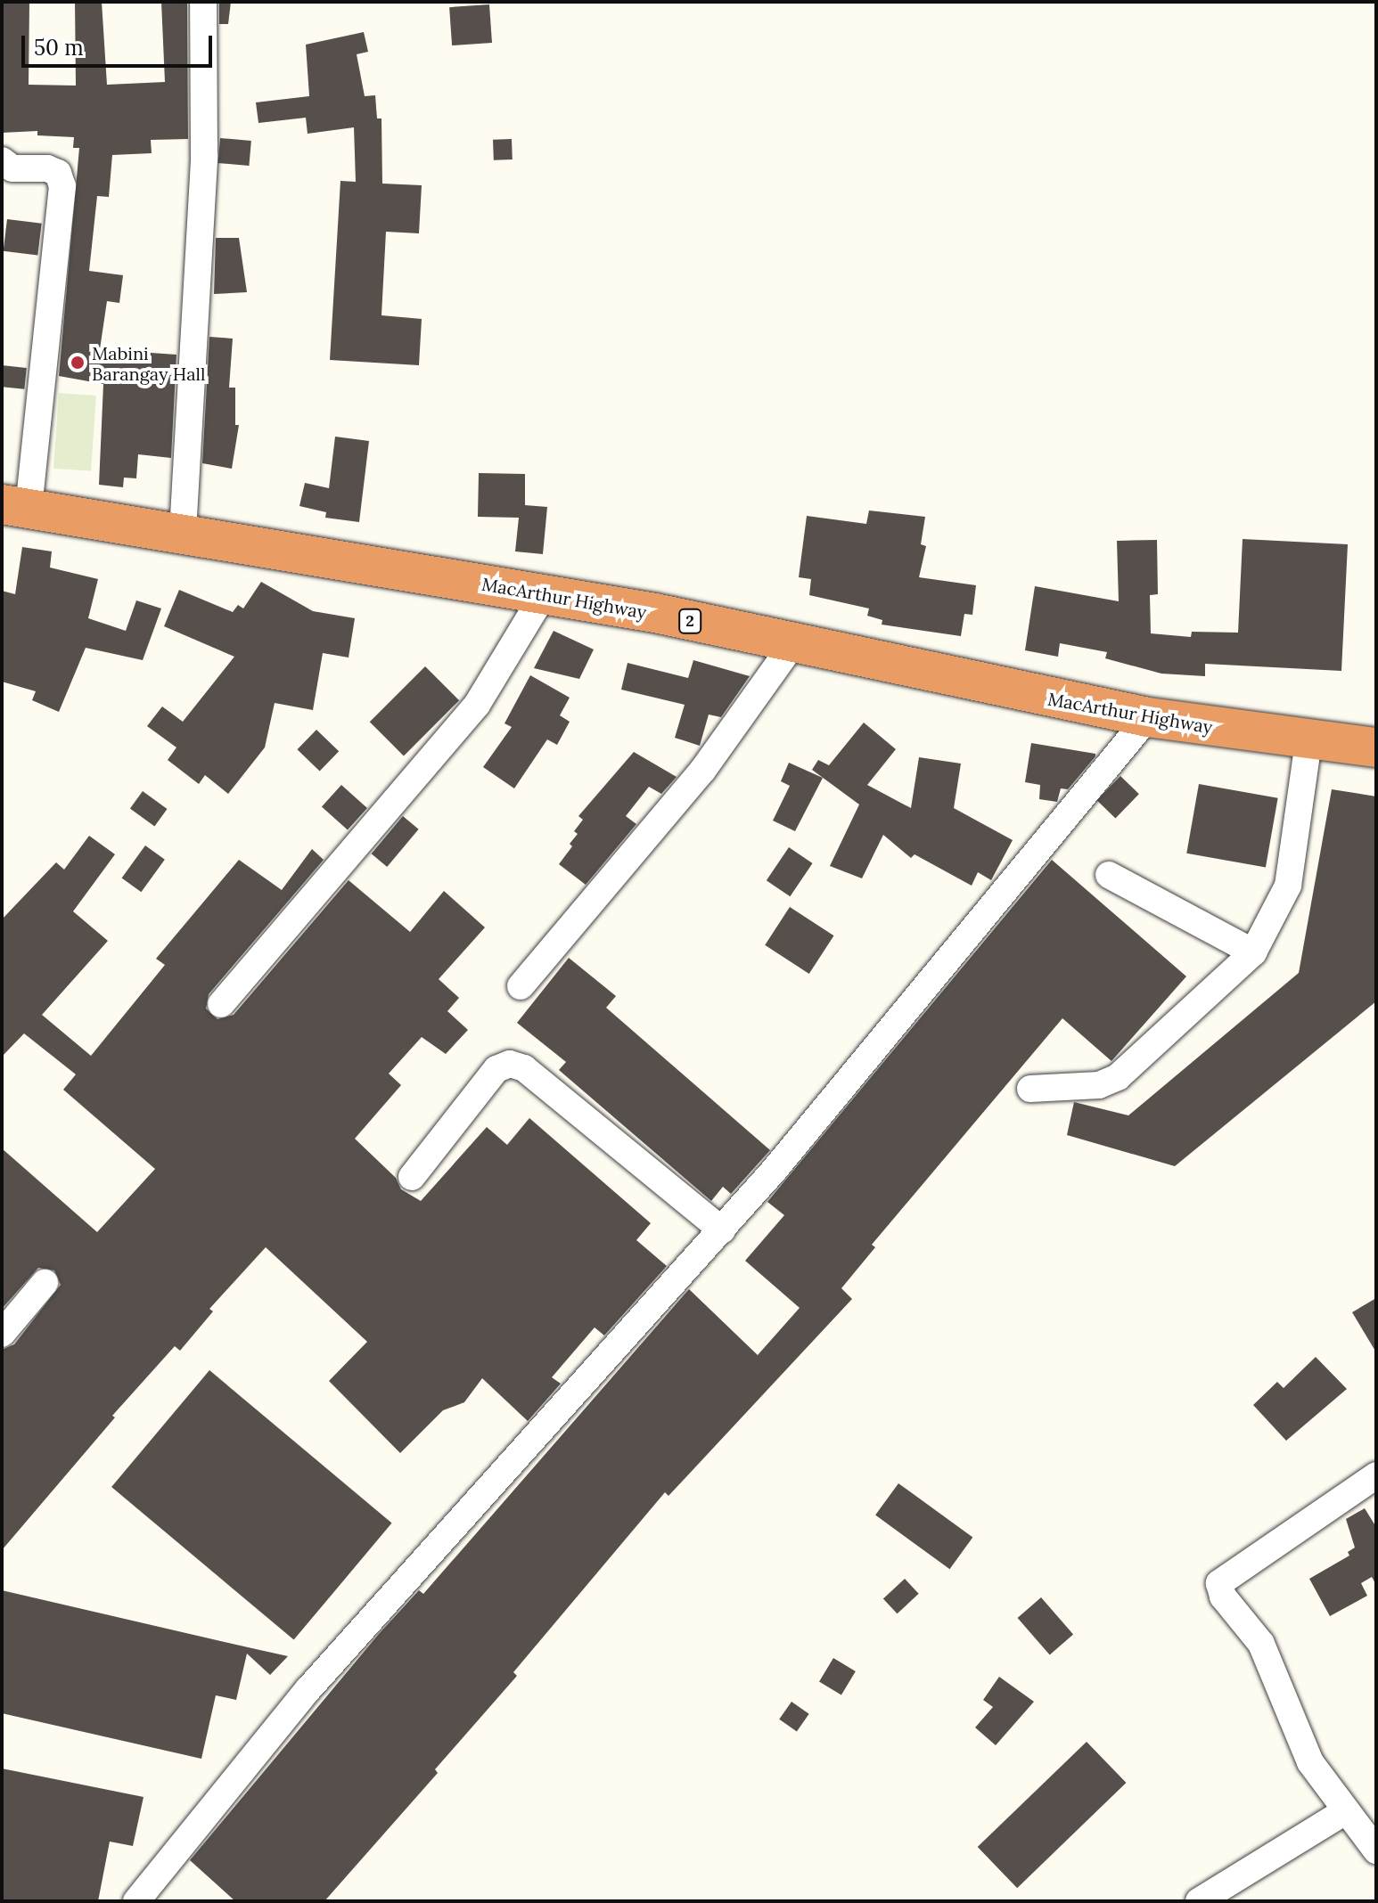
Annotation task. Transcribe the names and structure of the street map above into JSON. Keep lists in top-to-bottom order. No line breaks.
{"streets":{"highway":["MacArthur Highway","2"]},"places":["Mabini Barangay Hall"],"scale_bar":"50 m"}
